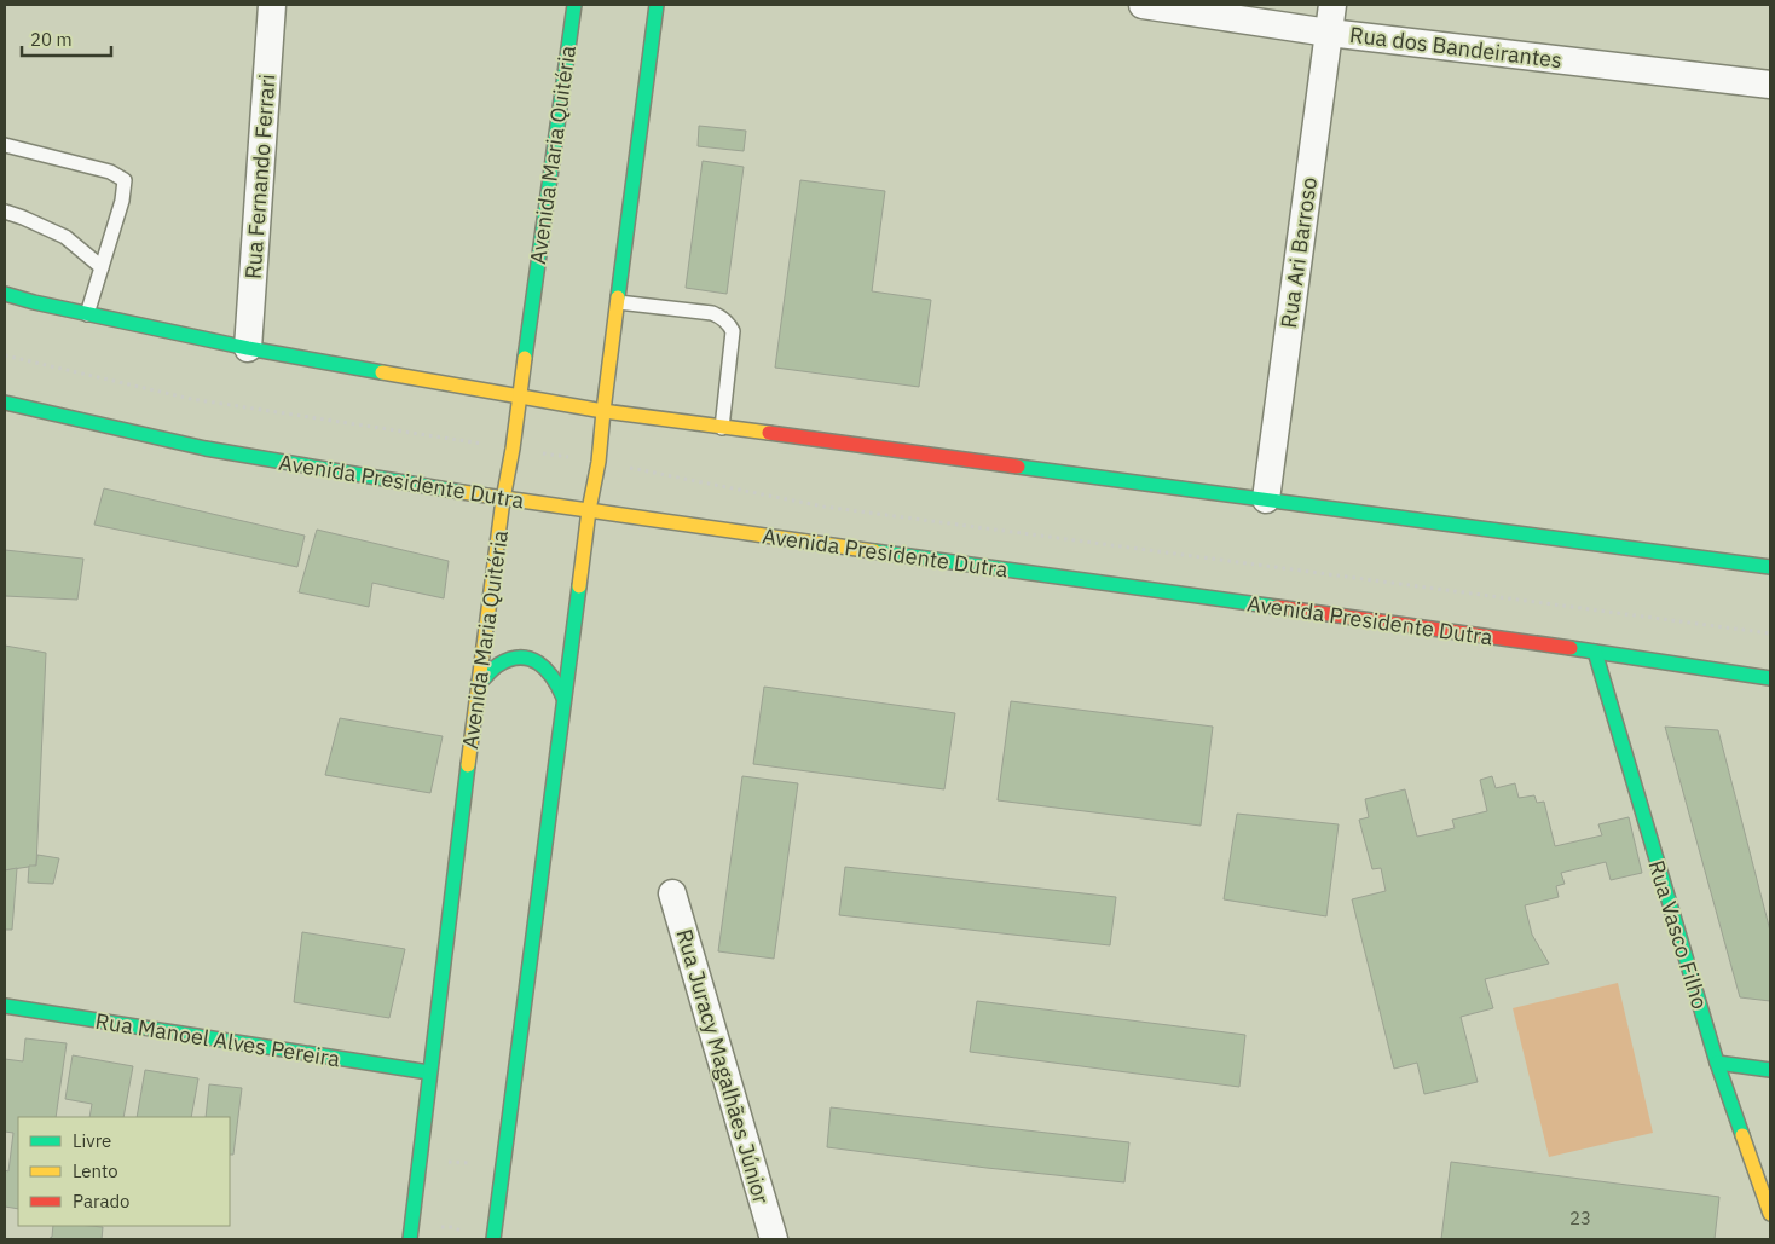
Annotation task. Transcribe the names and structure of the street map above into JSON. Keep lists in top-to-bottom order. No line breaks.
{"streets":{"main road":["Avenida Maria Quitéria","Avenida Presidente Dutra","Rua Vasco Filho","Rua Manoel Alves Pereira"],"street":["Rua dos Bandeirantes","Rua Fernando Ferrari","Rua Ari Barroso","Rua Juracy Magalhães Júnior"]},"crossings":[["Rua dos Bandeirantes","Rua Ari Barroso"],["Avenida Maria Quitéria","Avenida Presidente Dutra"],["Avenida Maria Quitéria","Rua Manoel Alves Pereira"],["Avenida Presidente Dutra","Rua Vasco Filho"]],"house_numbers":["23"],"legend":["Livre","Lento","Parado"],"scale_bar":"20 m"}
